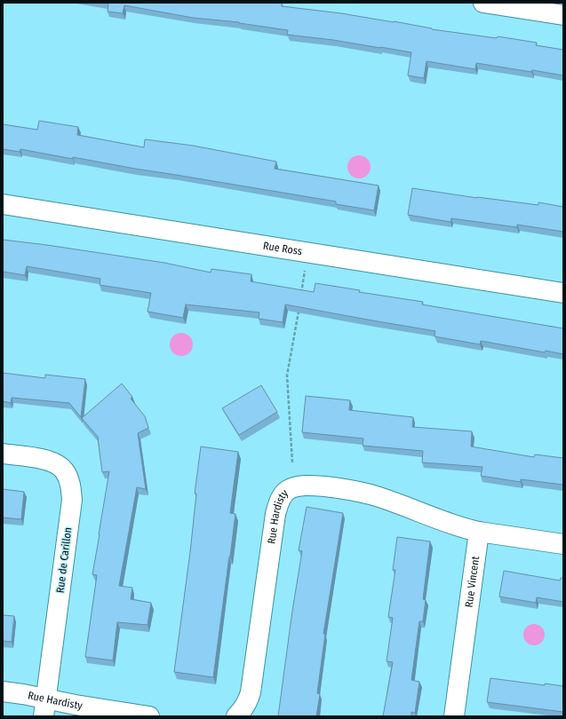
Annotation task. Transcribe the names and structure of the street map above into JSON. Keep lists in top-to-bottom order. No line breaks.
{"streets":{"street":["Rue Ross","Rue Hardisty","Rue de Carillon","Rue Vincent"]},"crossings":[["Rue Hardisty","Rue de Carillon"],["Rue Hardisty","Rue Vincent"]]}
